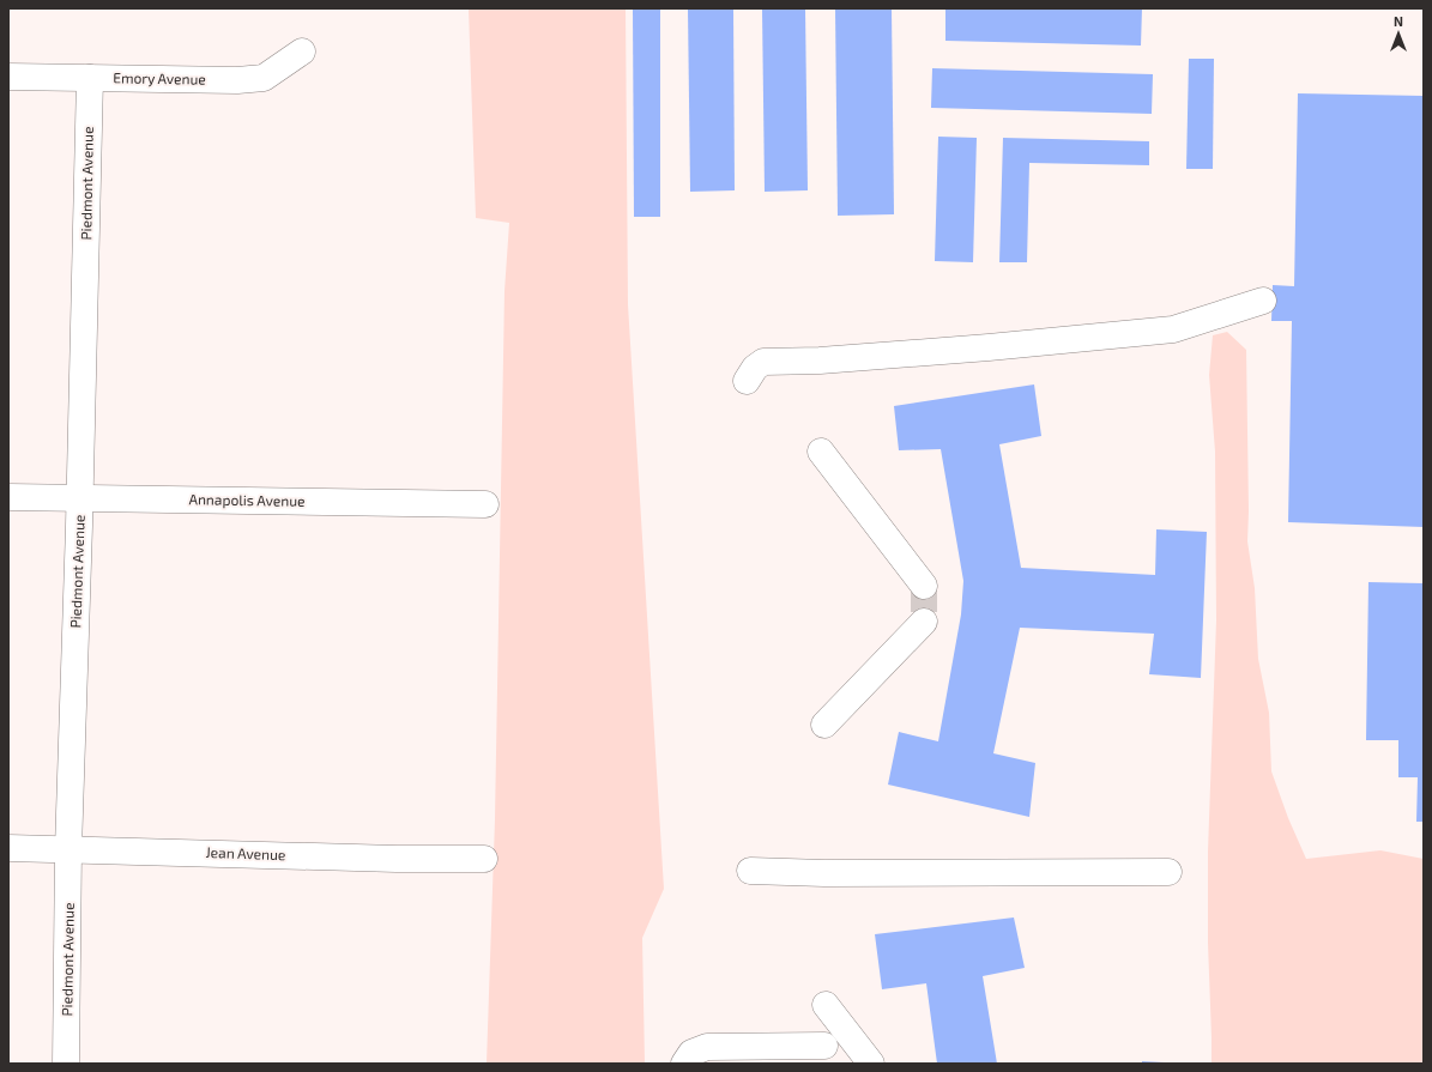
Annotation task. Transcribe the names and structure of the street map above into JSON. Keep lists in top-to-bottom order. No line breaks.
{"streets":{"street":["Emory Avenue","Piedmont Avenue","Annapolis Avenue","Jean Avenue"]},"crossings":[["Emory Avenue","Piedmont Avenue"],["Piedmont Avenue","Annapolis Avenue"],["Piedmont Avenue","Jean Avenue"]],"north":"top"}
